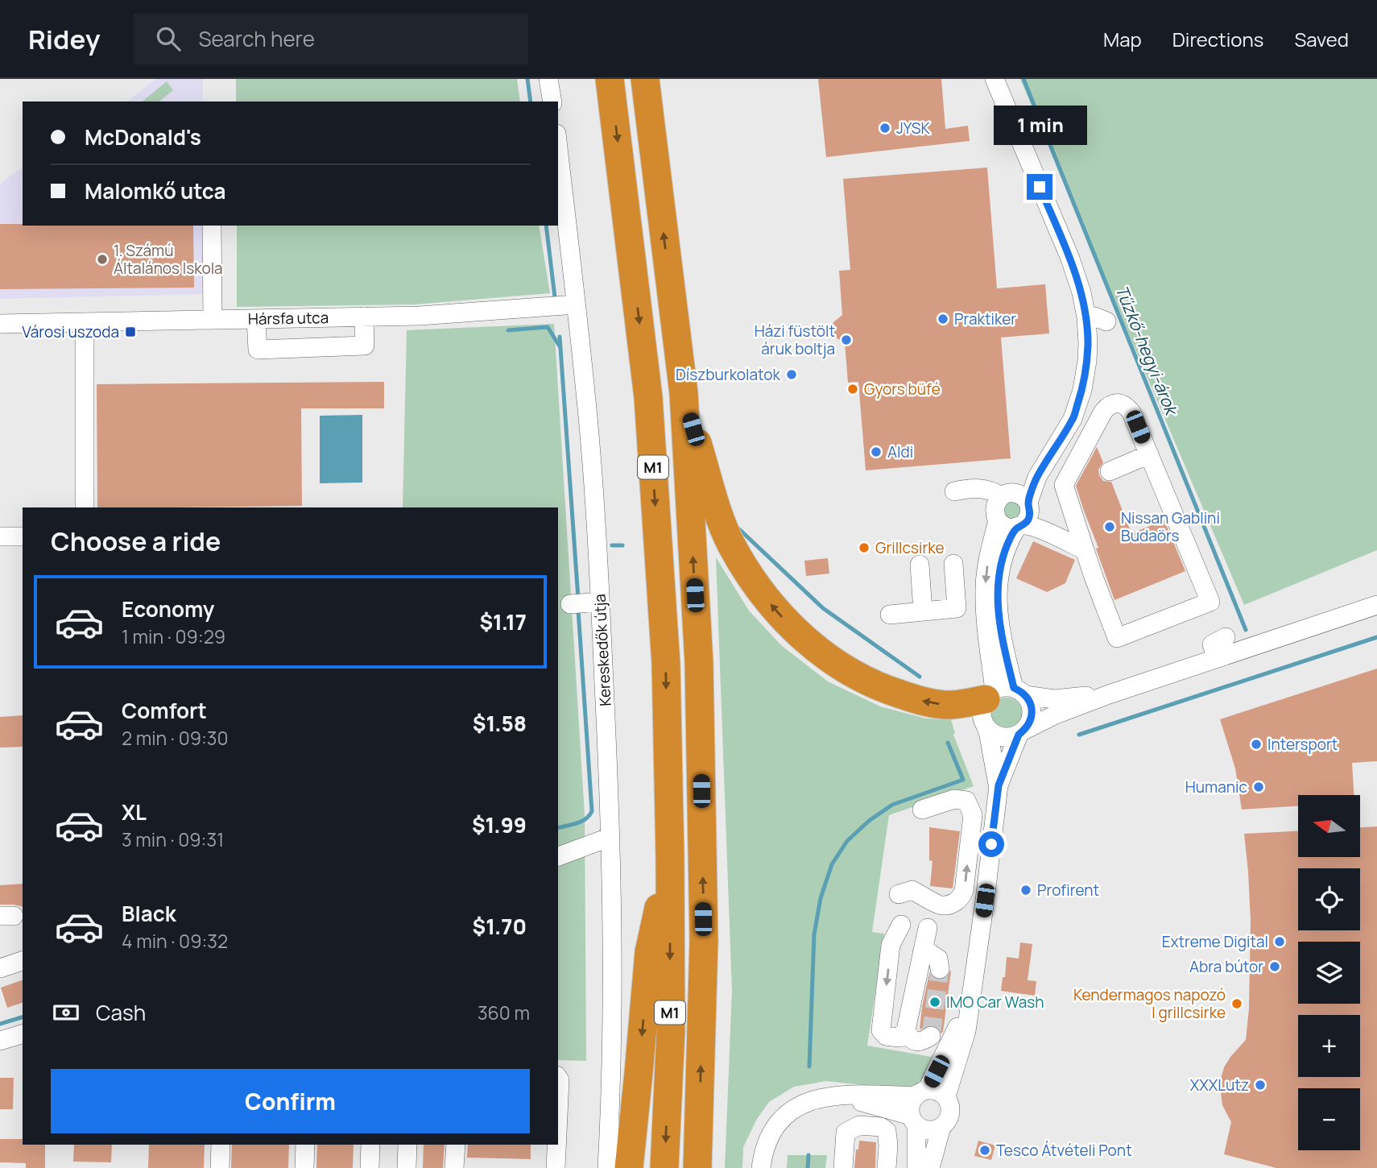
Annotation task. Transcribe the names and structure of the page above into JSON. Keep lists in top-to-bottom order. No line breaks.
{"streets":{"highway":["M1"],"street":["Hársfa utca","Kereskedők útja"]},"crossings":[["Hársfa utca","Kereskedők útja"]],"water":["Tűzkő-hegyi-árok"],"places":{"other":["JYSK","1. Számú Általános Iskola","Praktiker","Házi füstölt áruk boltja","Díszburkolatok","Gyors büfé","Aldi","Nissan Gablini Budaörs","Grillcsirke","Intersport","Humanic","Profirent","Extreme Digital","Abra bútor","IMO Car Wash","Kendermagos napozó I grillcsirke","XXXLutz","Tesco Átvételi Pont"],"transit":["Városi uszoda"]},"north":"left","page":{"header":"Ridey","search":"Search here","nav":["Map","Directions","Saved"],"banner":["McDonald's","Malomkő utca"],"bubble":"1 min","heading":"Choose a ride","list":[{"name":"Economy","note":"1 min · 09:29","value":"$1.17"},{"name":"Comfort","note":"2 min · 09:30","value":"$1.58"},{"name":"XL","note":"3 min · 09:31","value":"$1.99"},{"name":"Black","note":"4 min · 09:32","value":"$1.70"}],"map_buttons":["+","−"],"pay":["Cash","360 m"],"buttons":"Confirm"}}
